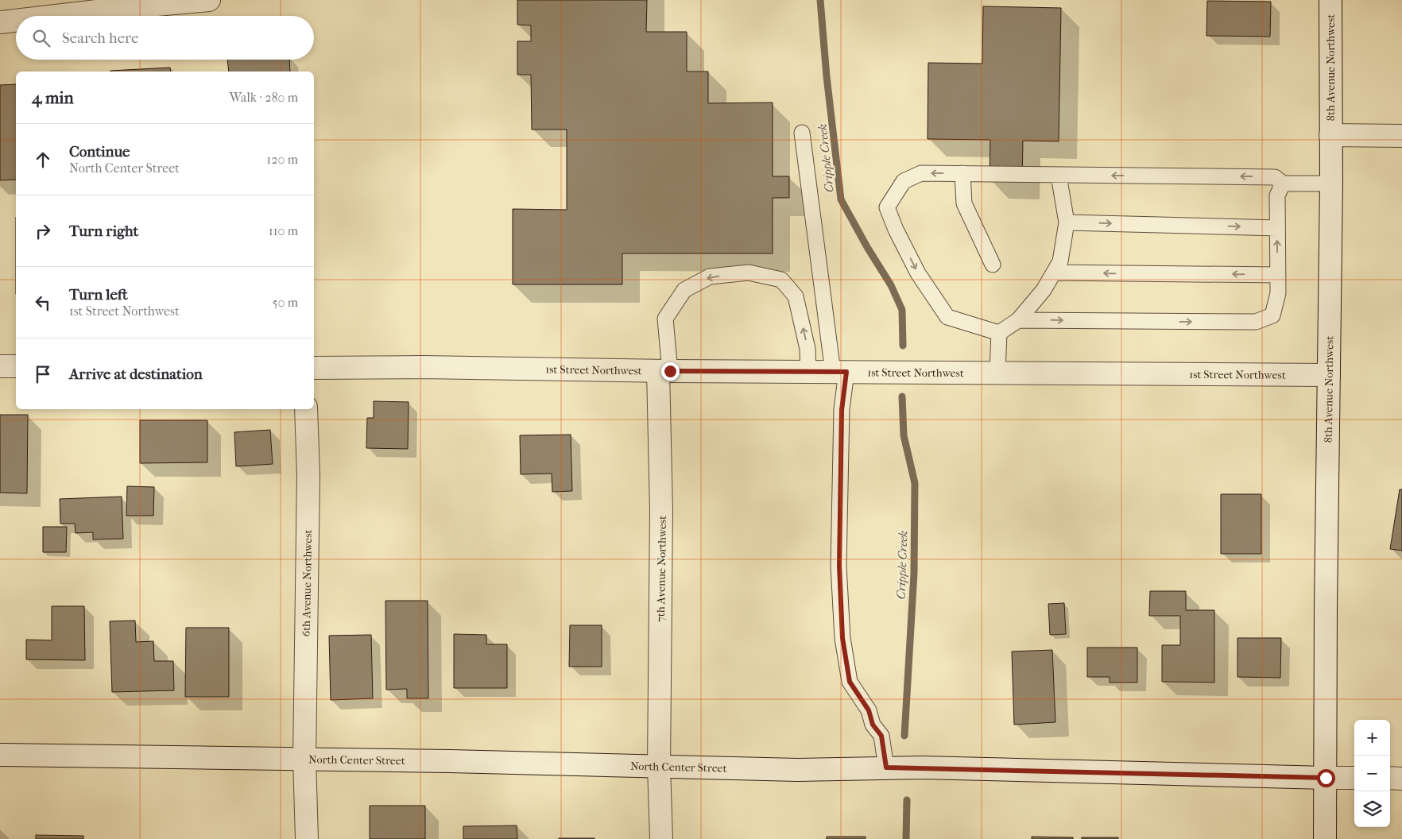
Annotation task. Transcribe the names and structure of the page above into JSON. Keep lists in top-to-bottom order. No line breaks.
{"streets":{"street":["8th Avenue Northwest","1st Street Northwest","7th Avenue Northwest","6th Avenue Northwest","North Center Street"]},"crossings":[["8th Avenue Northwest","1st Street Northwest"],["8th Avenue Northwest","North Center Street"],["1st Street Northwest","7th Avenue Northwest"],["7th Avenue Northwest","North Center Street"],["6th Avenue Northwest","North Center Street"]],"water":["Cripple Creek"],"page":{"search":"Search here","heading":["4 min","Walk · 280 m"],"list":[["Continue","North Center Street","120 m"],["Turn right","110 m"],["Turn left","1st Street Northwest","50 m"],"Arrive at destination"],"map_buttons":["+","−"]}}
